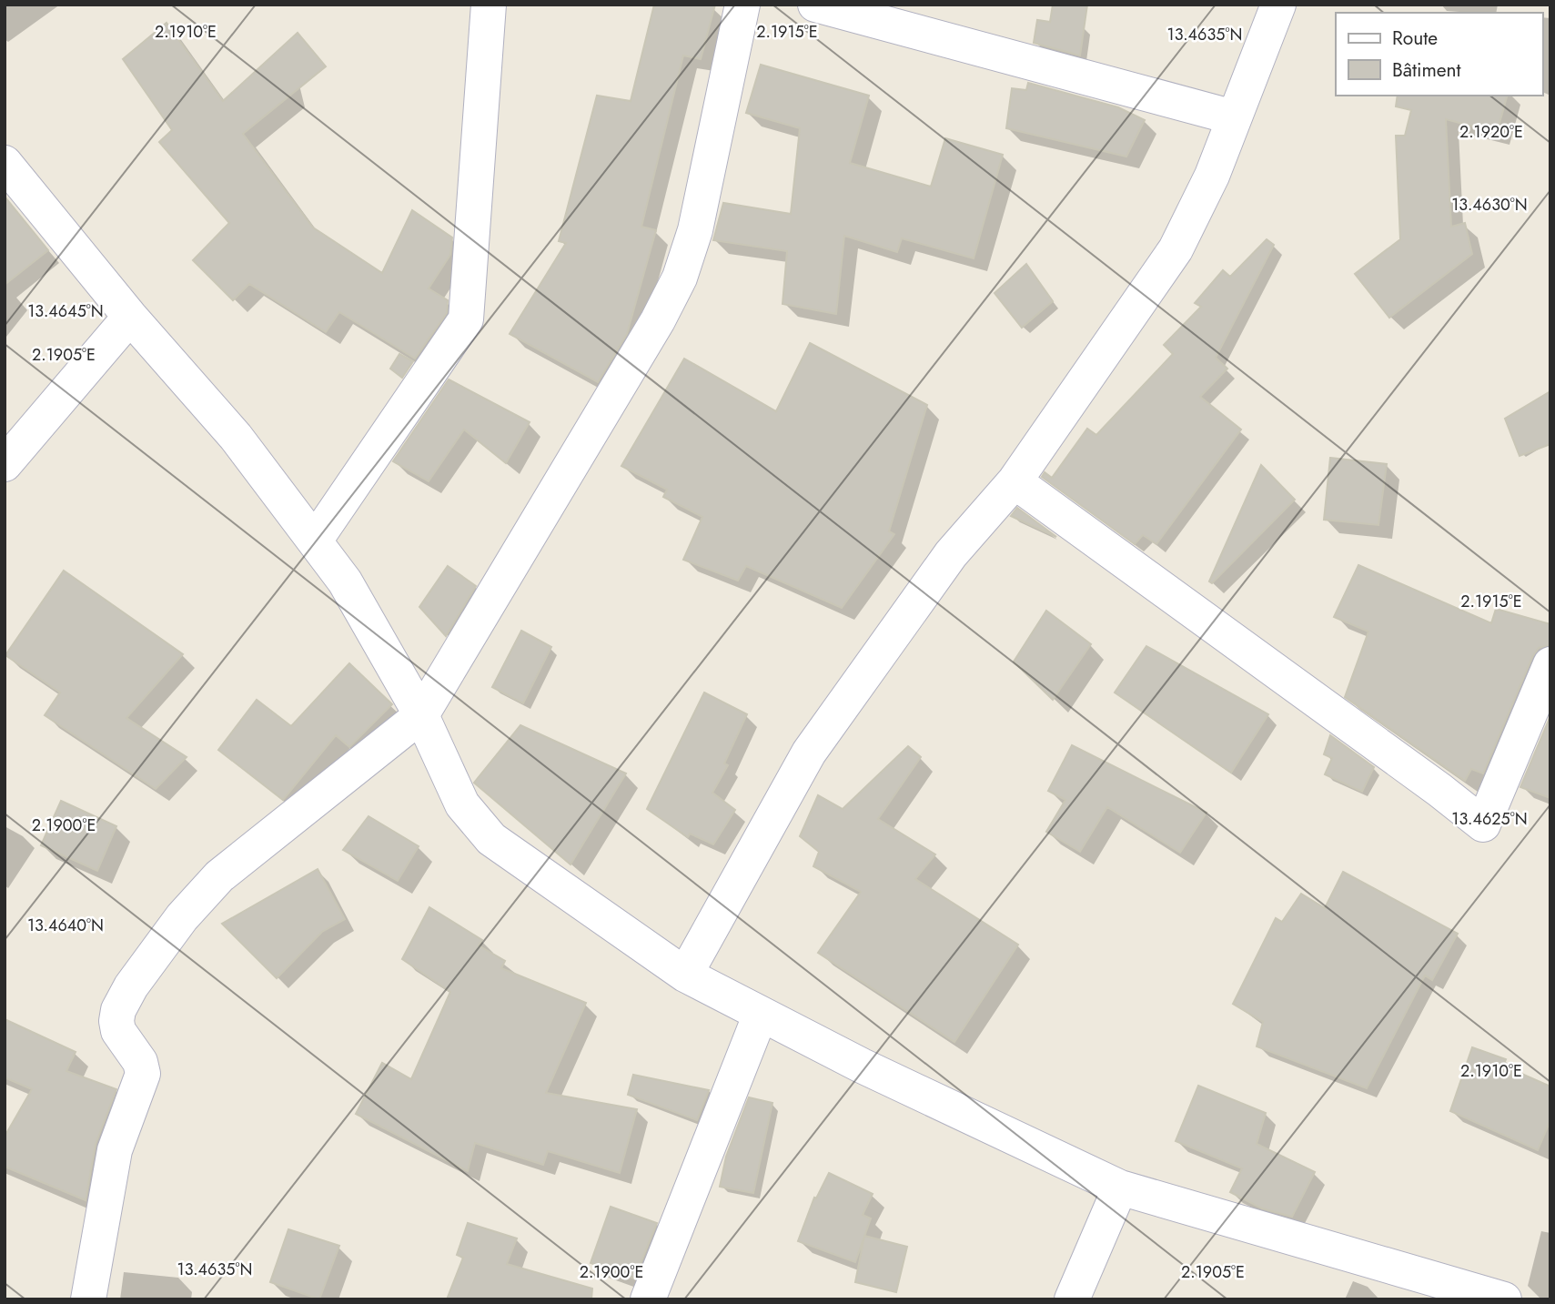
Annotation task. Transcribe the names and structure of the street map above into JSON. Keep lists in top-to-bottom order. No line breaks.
{"legend":["Route","Bâtiment"],"coordinates":["2.1910°E","2.1915°E","13.4635°N","2.1920°E","13.4630°N","13.4645°N","2.1905°E","13.4625°N","2.1900°E","13.4640°N"]}
